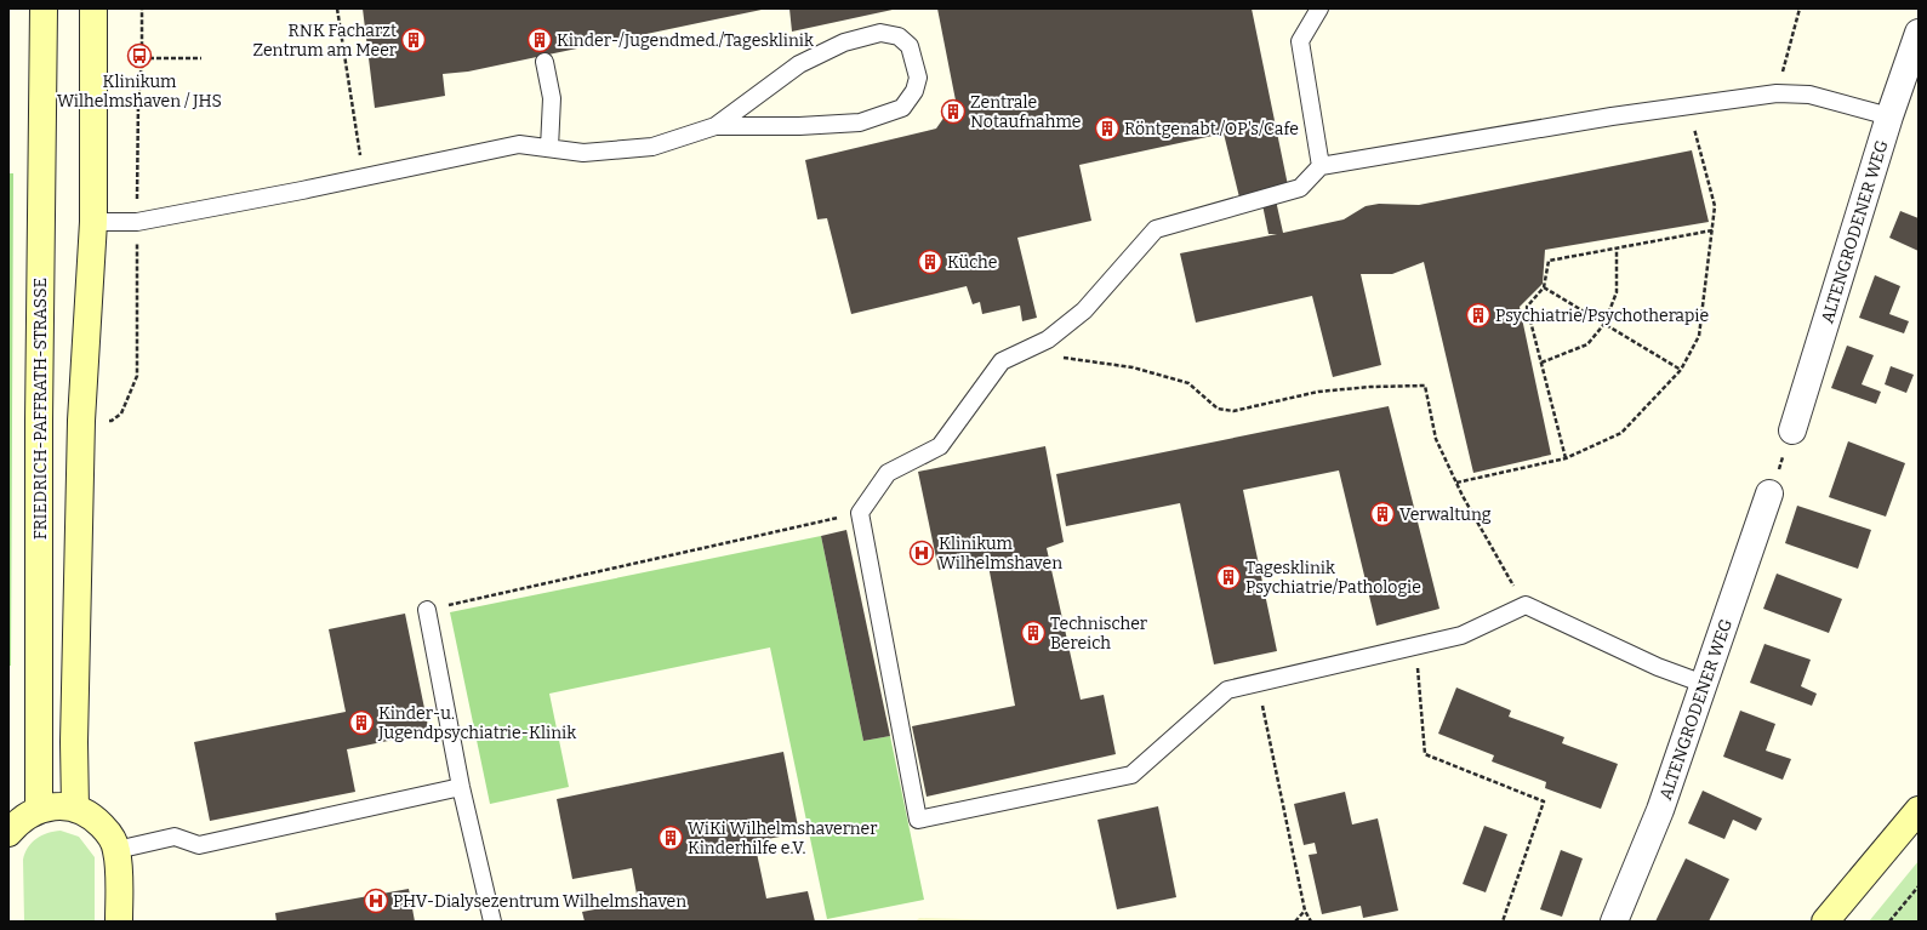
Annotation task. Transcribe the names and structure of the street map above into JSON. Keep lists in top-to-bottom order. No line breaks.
{"streets":{"main road":["FRIEDRICH-PAFFRATH-STRASSE"],"street":["ALTENGRODENER WEG"]},"places":{"building":["RNK Facharzt Zentrum am Meer","Kinder-/Jugendmed./Tagesklinik","Zentrale Notaufnahme","Röntgenabt./OP's/Cafe","Küche","Psychiatrie/Psychotherapie","Verwaltung","Tagesklinik Psychiatrie/Pathologie","Technischer Bereich","Kinder-u. Jugendpsychiatrie-Klinik","WiKi Wilhelmshaverner Kinderhilfe e.V."],"bus stop":["Klinikum Wilhelmshaven / JHS"],"hospital":["Klinikum Wilhelmshaven","PHV-Dialysezentrum Wilhelmshaven"]}}
